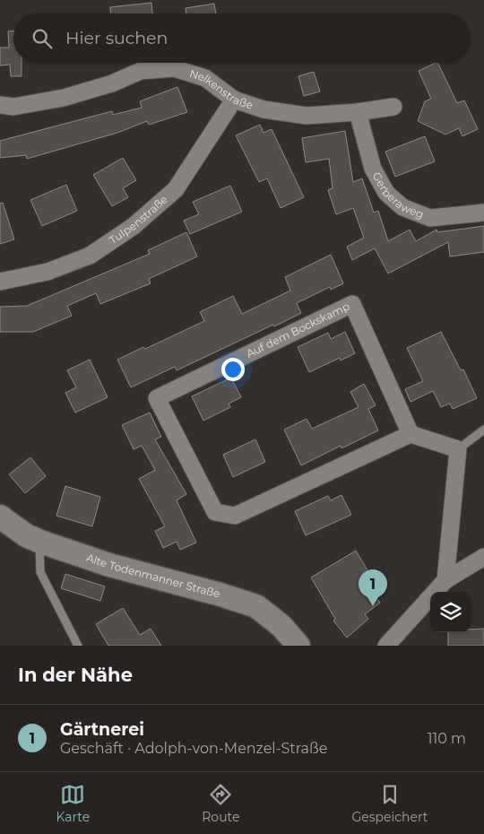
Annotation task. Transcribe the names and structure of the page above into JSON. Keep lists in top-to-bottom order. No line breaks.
{"streets":{"street":["Nelkenstraße","Gerberaweg","Tulpenstraße","Auf dem Bockskamp","Alte Todenmanner Straße"]},"crossings":[["Nelkenstraße","Gerberaweg"],["Nelkenstraße","Tulpenstraße"]],"page":{"search":"Hier suchen","pins":"1","heading":"In der Nähe","list":[{"mark":"1","name":"Gärtnerei","note":"Geschäft · Adolph-von-Menzel-Straße","value":"110 m"}],"nav":["Karte","Route","Gespeichert"]}}
